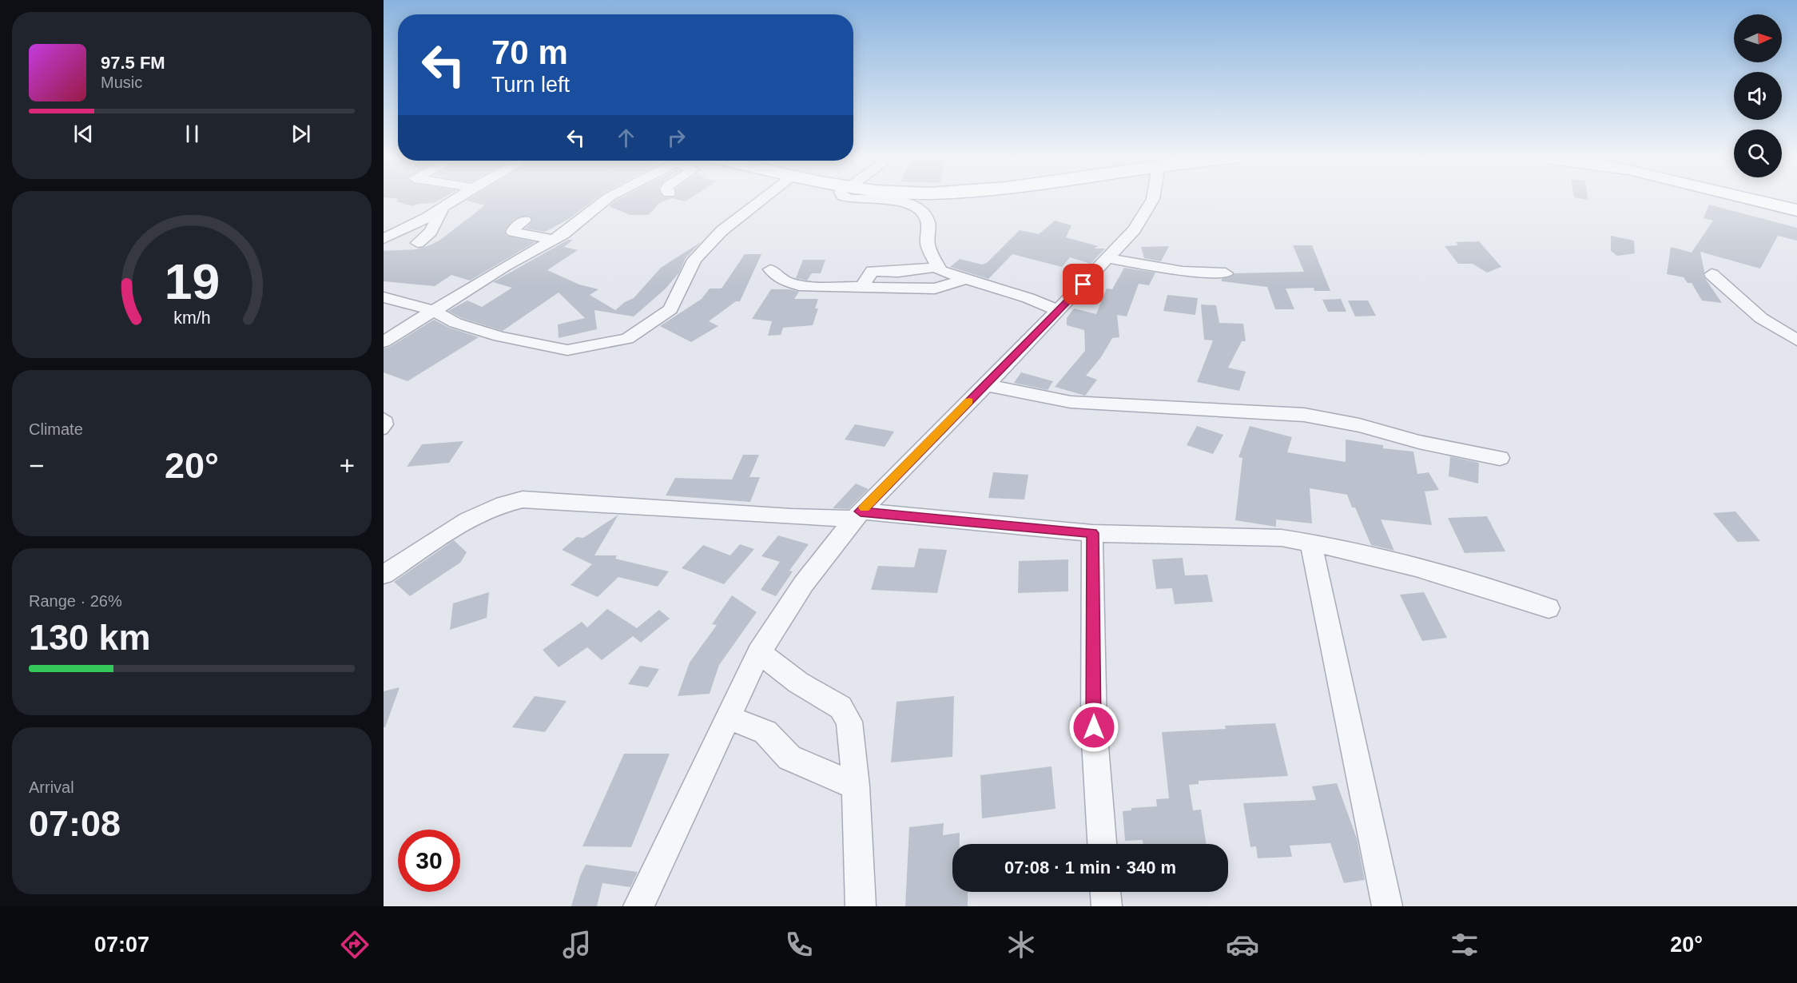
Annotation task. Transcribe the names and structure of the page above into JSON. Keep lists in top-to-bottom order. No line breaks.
{"north":"right","page":{"turn":["70 m","Turn left"],"song":["97.5 FM","Music"],"tile":["Climate",["Range · 26%","130 km"],["Arrival","07:08"]],"heat":["−","20°","+"],"limit":"30","trip":"07:08 · 1 min · 340 m","tabs":["07:07","20°"],"gauge":["19","km/h"]}}
